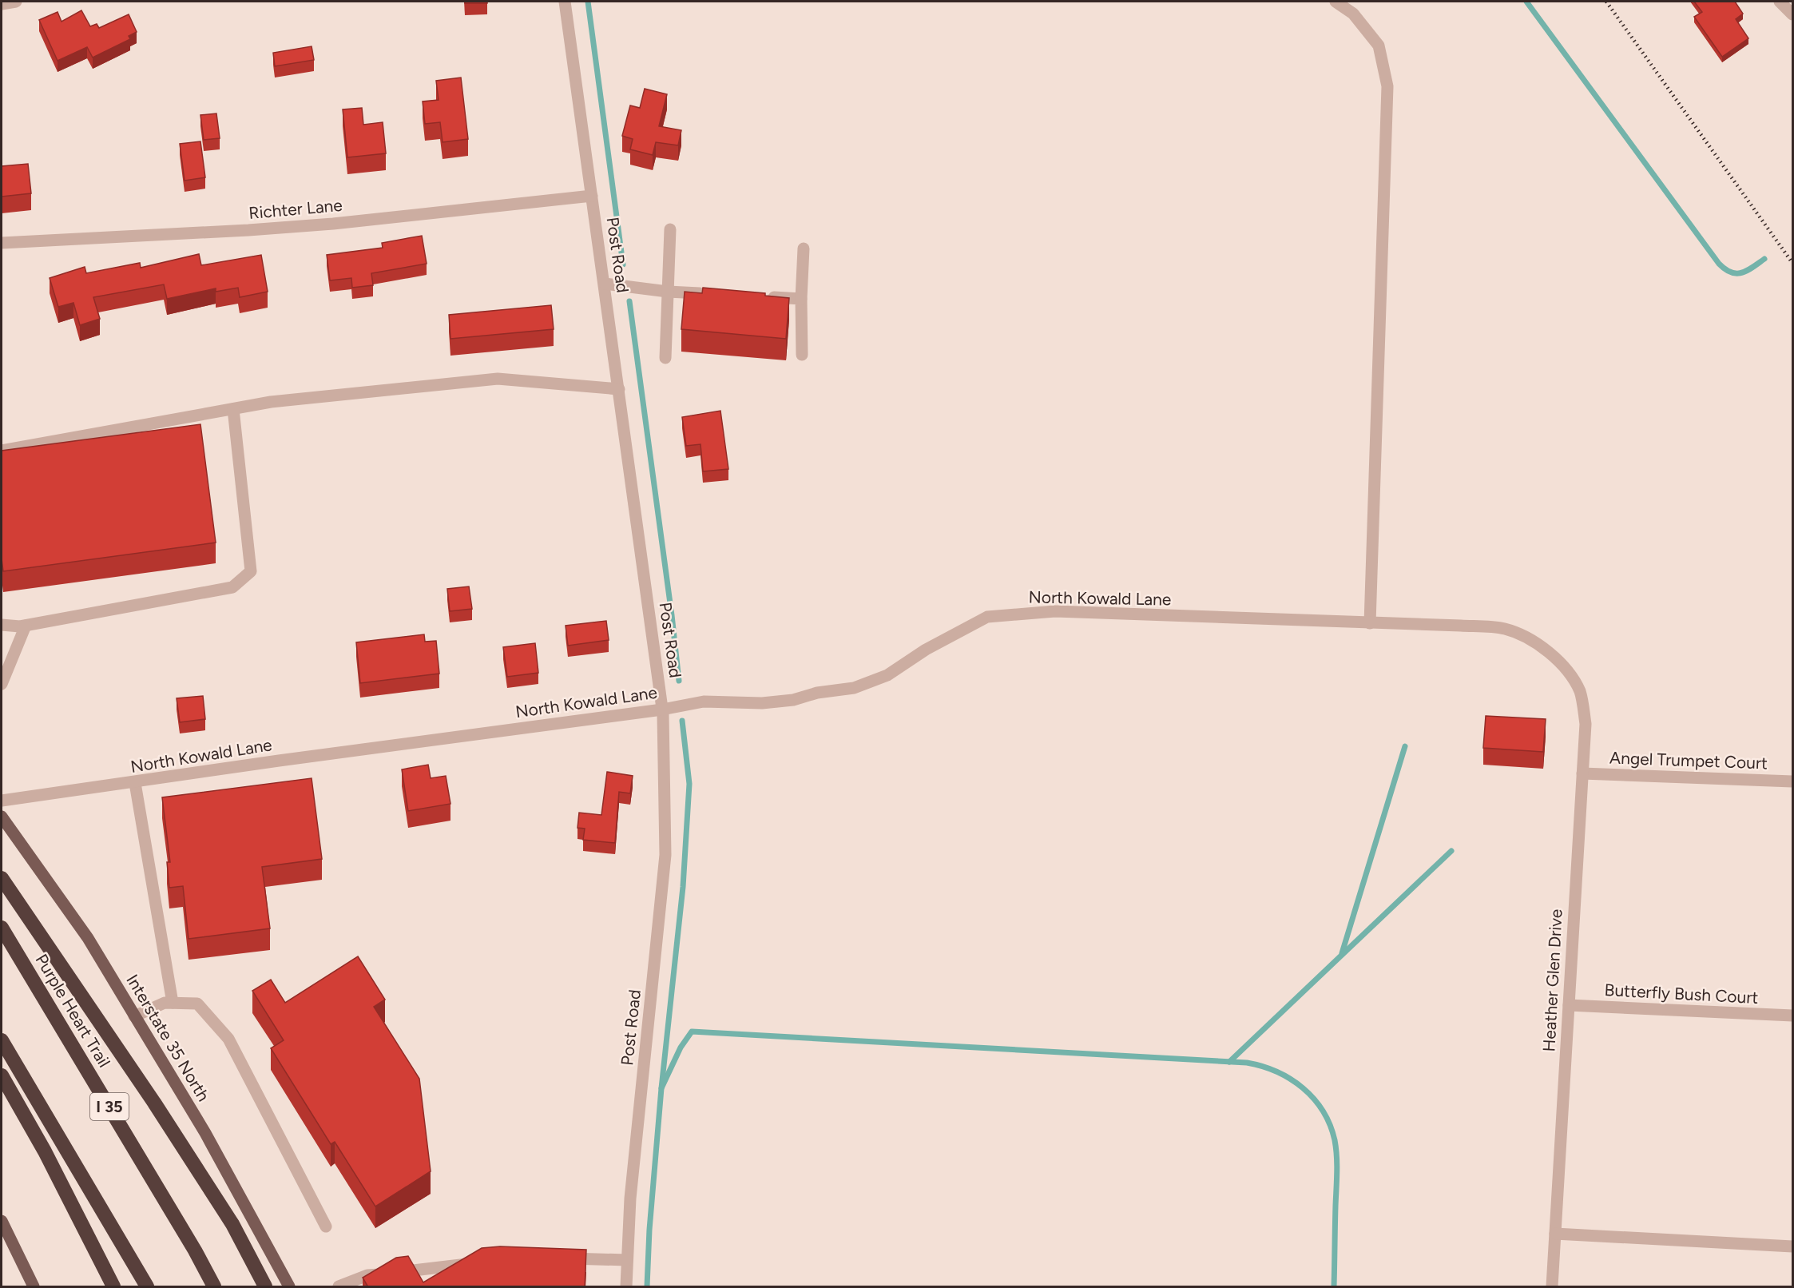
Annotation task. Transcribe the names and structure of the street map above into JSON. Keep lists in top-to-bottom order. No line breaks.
{"streets":{"highway":["Purple Heart Trail","I 35"],"main road":["Interstate 35 North"],"street":["Richter Lane","Post Road","North Kowald Lane","Angel Trumpet Court","Heather Glen Drive","Butterfly Bush Court"]},"crossings":[["Richter Lane","Post Road"],["Post Road","North Kowald Lane"],["North Kowald Lane","Heather Glen Drive"],["Angel Trumpet Court","Heather Glen Drive"],["Heather Glen Drive","Butterfly Bush Court"]]}
